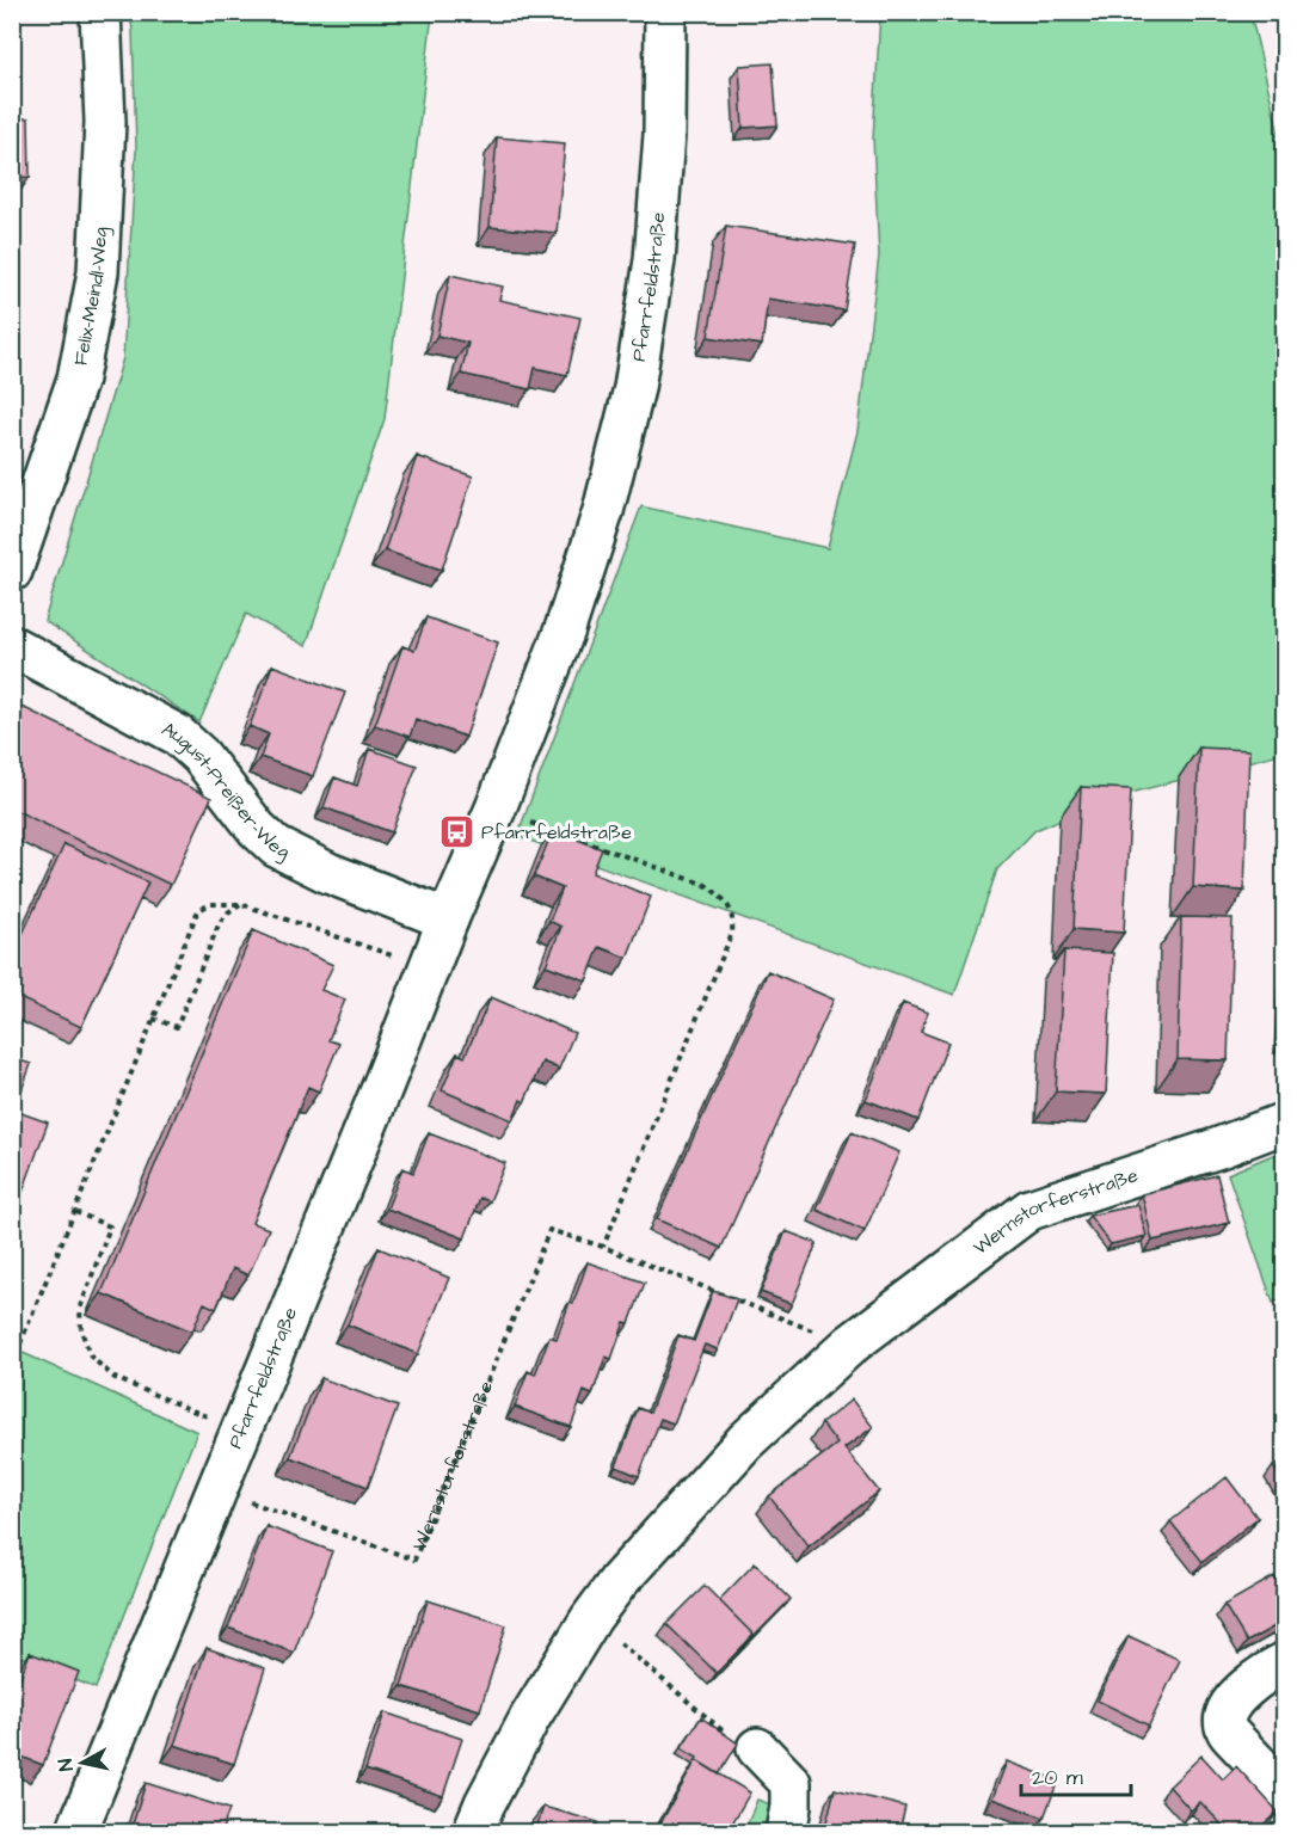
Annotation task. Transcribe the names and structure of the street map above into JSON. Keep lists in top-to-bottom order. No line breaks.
{"streets":{"street":["Pfarrfeldstraße","Felix-Meindl-Weg","August-Preißer-Weg","Wernstorferstraße"]},"crossings":[["Pfarrfeldstraße","August-Preißer-Weg"],["Pfarrfeldstraße","Wernstorferstraße"]],"places":{"bus stop":["Pfarrfeldstraße"]},"scale_bar":"20 m","north":"left"}
